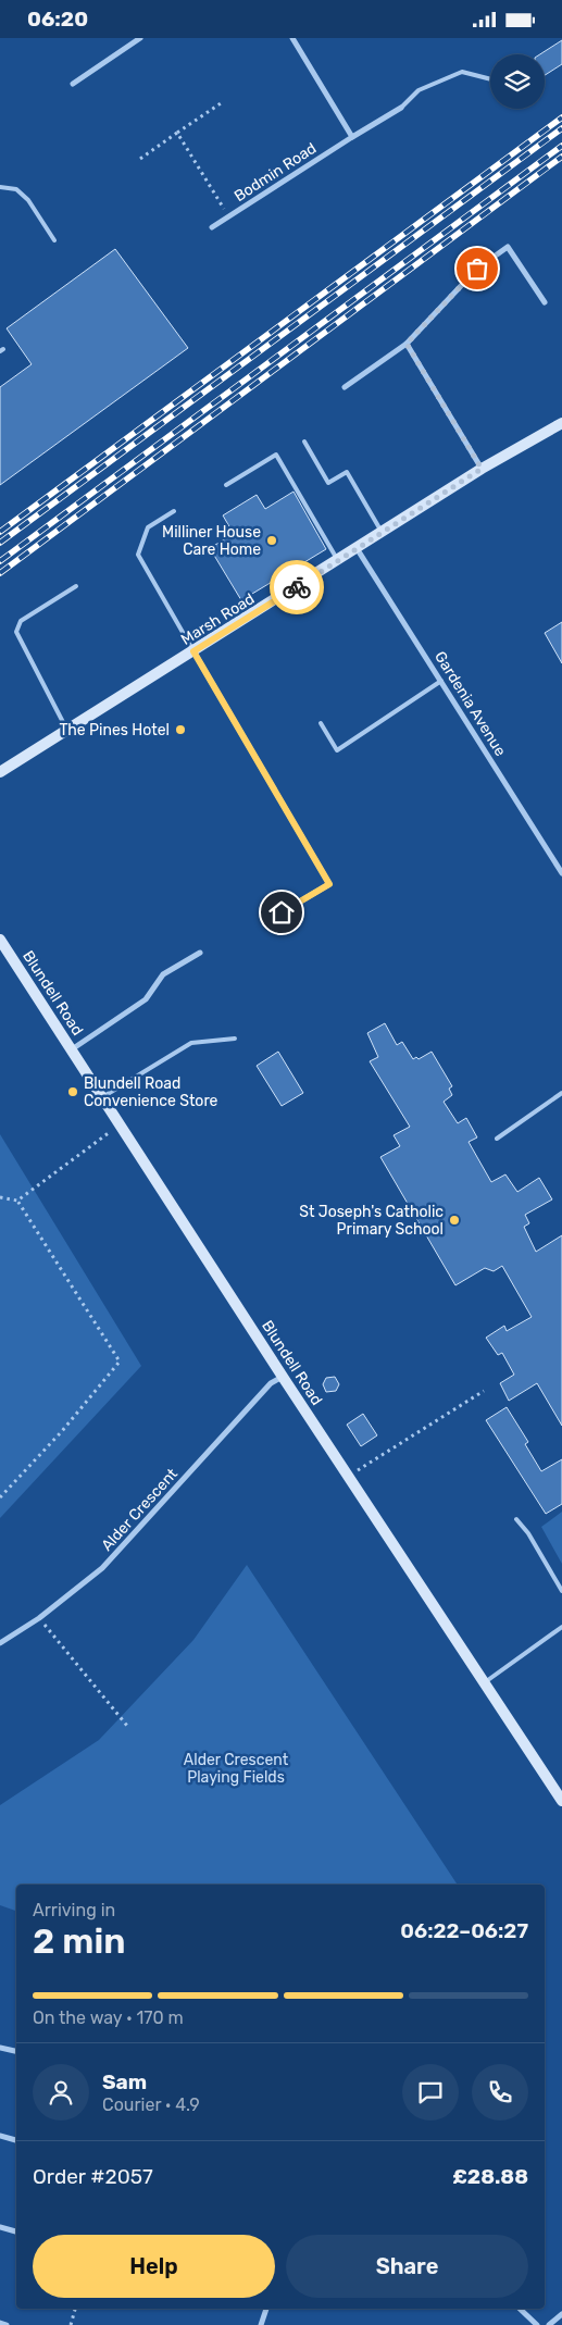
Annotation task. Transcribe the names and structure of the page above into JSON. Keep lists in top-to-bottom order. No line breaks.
{"streets":{"street":["Bodmin Road","Marsh Road","Gardenia Avenue","Blundell Road","Alder Crescent"]},"crossings":[["Marsh Road","Gardenia Avenue"],["Blundell Road","Alder Crescent"]],"parks":["Alder Crescent Playing Fields"],"places":["Milliner House Care Home","The Pines Hotel","Blundell Road Convenience Store","St Joseph's Catholic Primary School"],"page":{"status":"06:20","heading":["2 min","Arriving in","06:22–06:27"],"panel":["Sam","Courier · 4.9","Order #2057","£28.88"],"bar":"On the way · 170 m","buttons":["Help","Share"]}}
